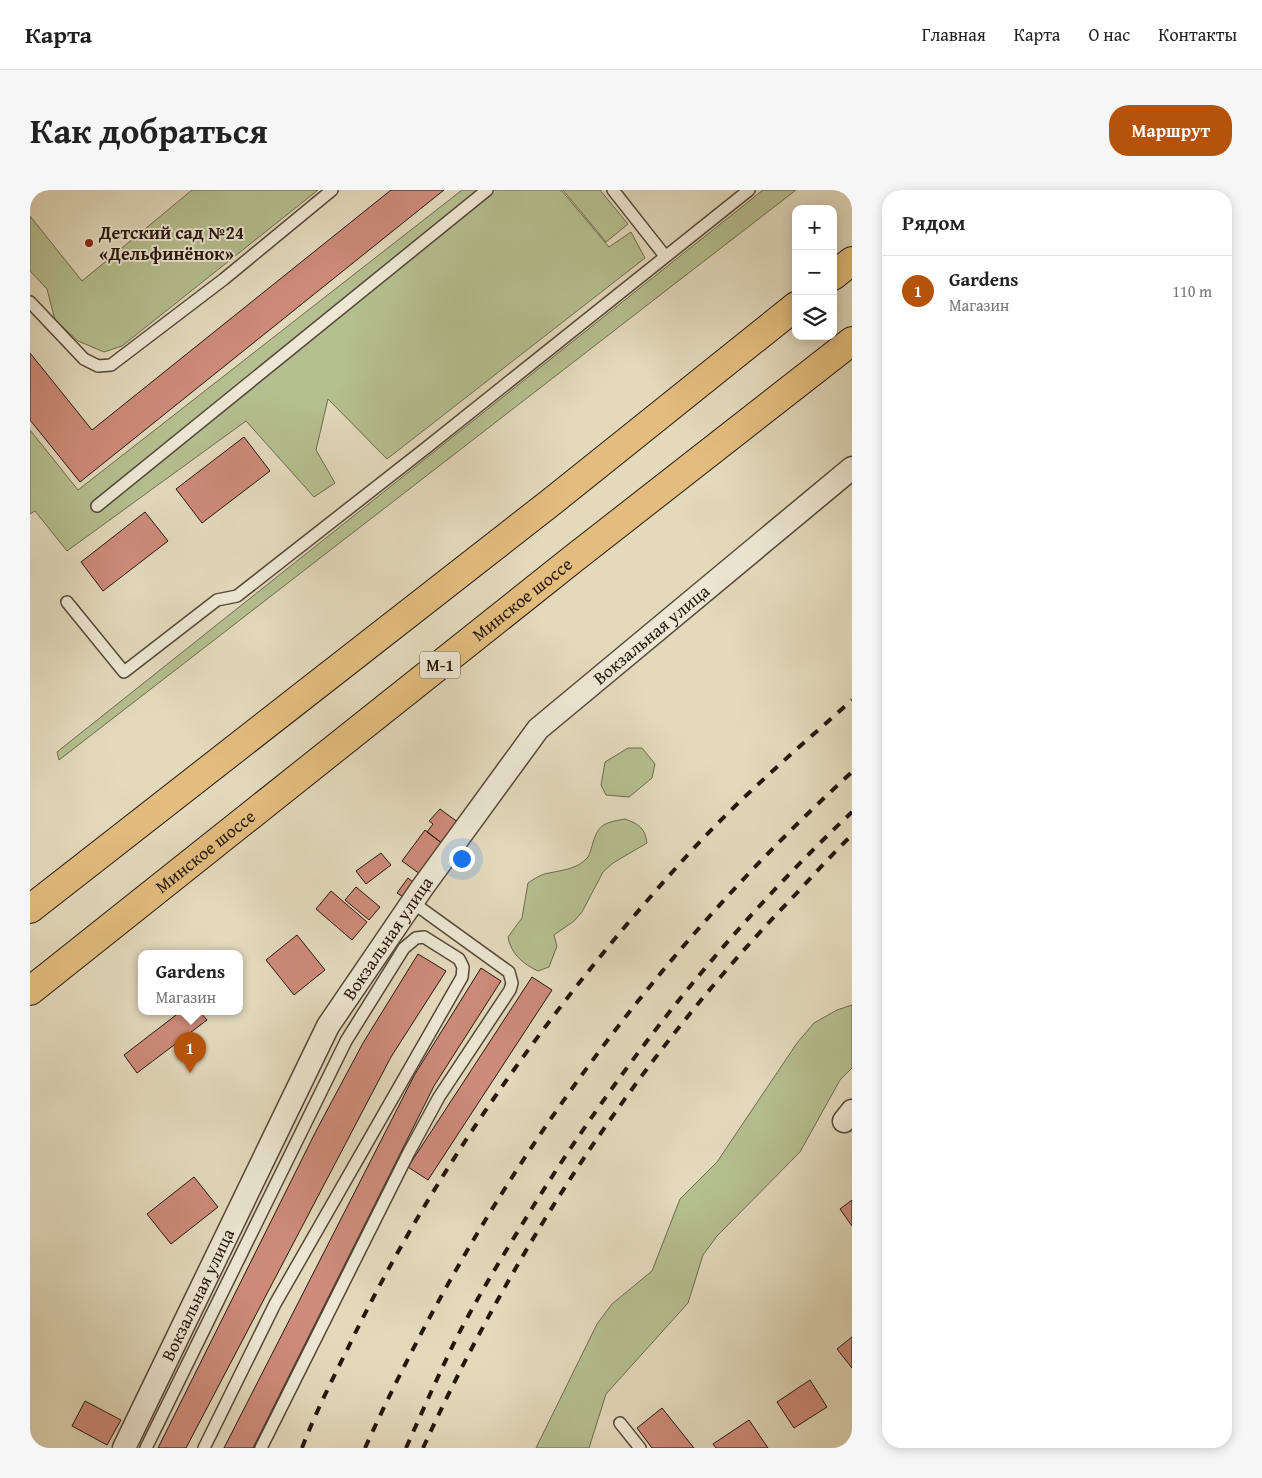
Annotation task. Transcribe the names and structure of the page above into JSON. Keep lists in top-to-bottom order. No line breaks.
{"streets":{"highway":["Минское шоссе","М-1"],"street":["Вокзальная улица"]},"places":["Детский сад №24 «Дельфинёнок»"],"page":{"header":"Карта","nav":["Главная","Карта","О нас","Контакты"],"title":"Как добраться","buttons":"Маршрут","heading":"Рядом","map_buttons":["+","−"],"list":[{"mark":"1","name":"Gardens","note":"Магазин","value":"110 m"}],"popup":["Gardens","Магазин"],"pins":"1"}}
